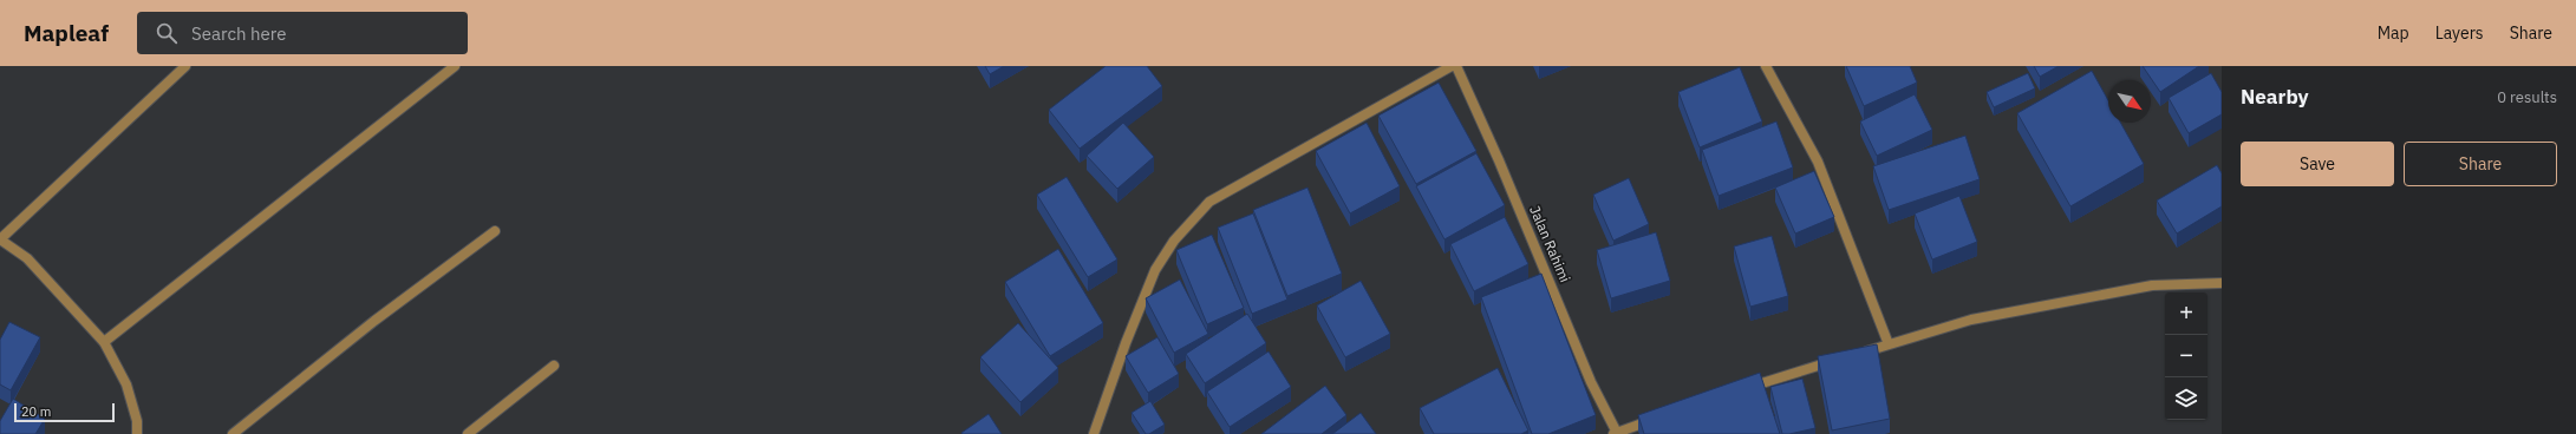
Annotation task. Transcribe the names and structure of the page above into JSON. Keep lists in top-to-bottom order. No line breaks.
{"streets":{"street":["Jalan Rahimi"]},"scale_bar":"20 m","north":"bottom right","page":{"header":"Mapleaf","search":"Search here","nav":["Map","Layers","Share"],"heading":["Nearby","0 results"],"buttons":["Save","Share"],"map_buttons":["+","−"],"scale":"20 m"}}
